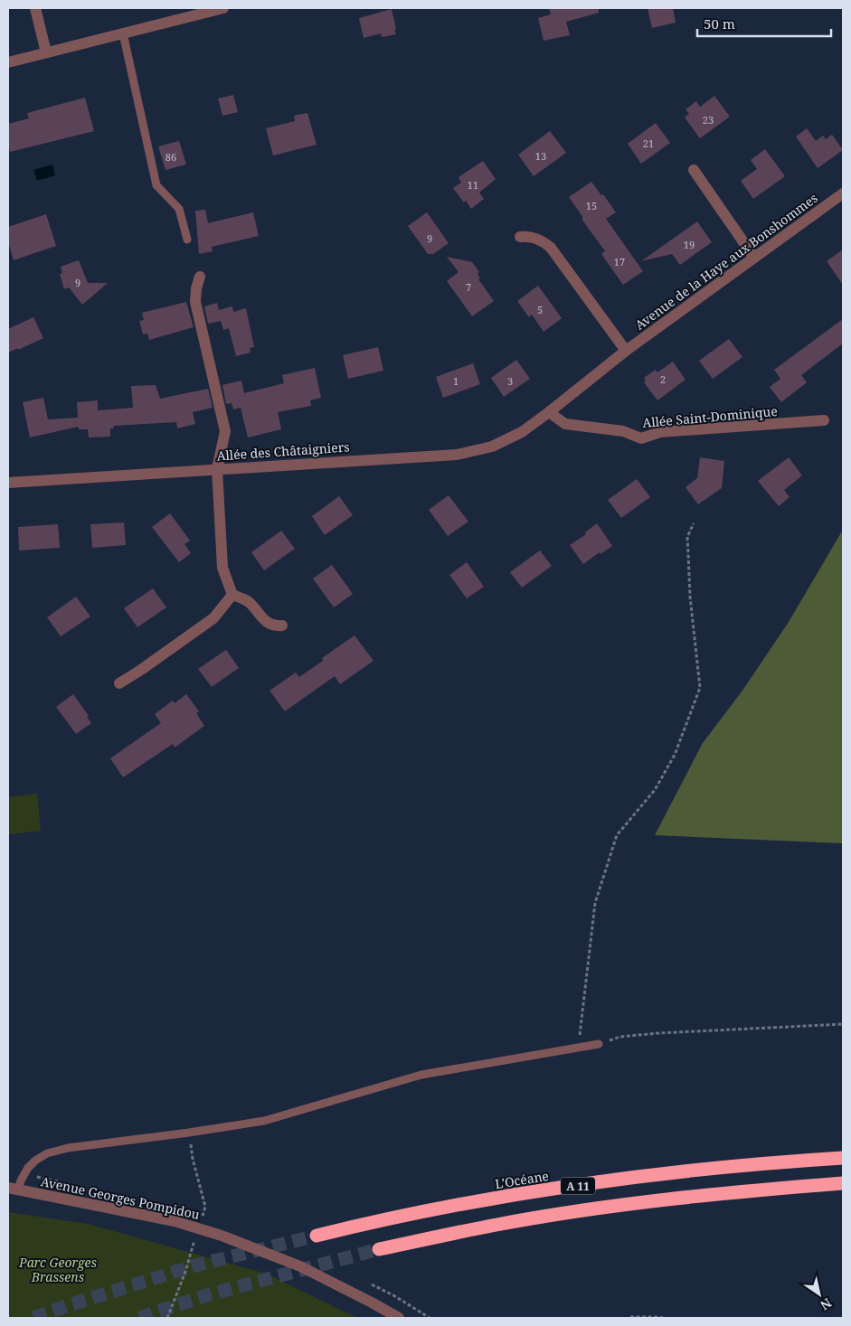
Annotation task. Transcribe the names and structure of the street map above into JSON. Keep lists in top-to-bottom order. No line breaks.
{"streets":{"highway":["L’Océane","A 11"],"street":["Avenue de la Haye aux Bonshommes","Allée Saint-Dominique","Allée des Châtaigniers","Avenue Georges Pompidou"]},"crossings":[["Avenue de la Haye aux Bonshommes","Allée Saint-Dominique"],["Avenue de la Haye aux Bonshommes","Allée des Châtaigniers"],["Allée Saint-Dominique","Allée des Châtaigniers"]],"parks":["Parc Georges Brassens"],"house_numbers":["23","21","13","86","11","15","9","19","17","9","7","5","2","1","3"],"scale_bar":"50 m","north":"bottom right"}
